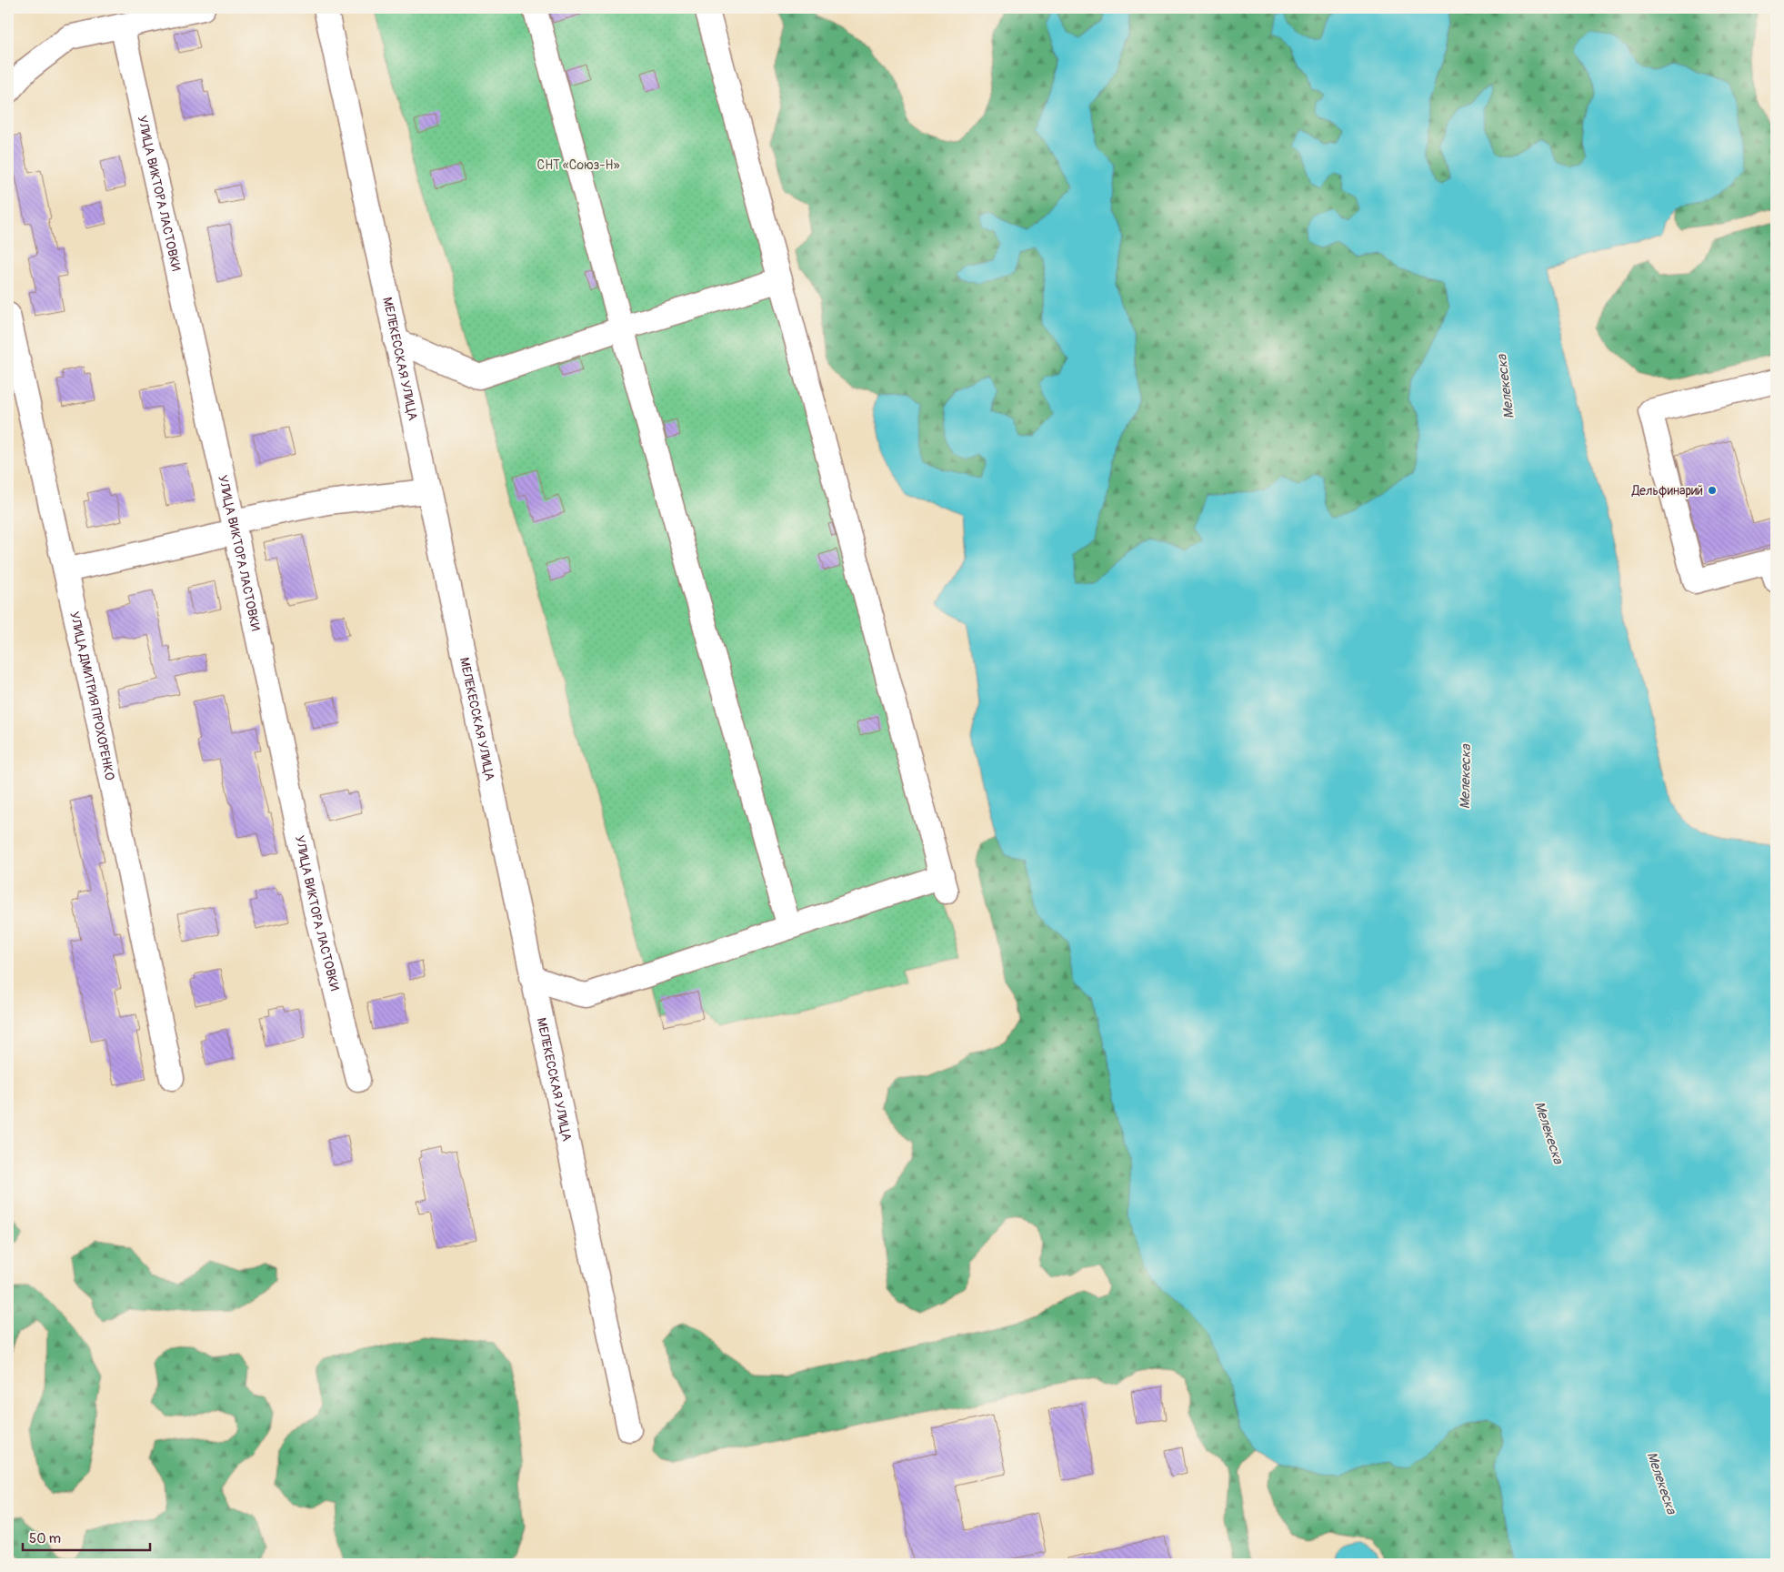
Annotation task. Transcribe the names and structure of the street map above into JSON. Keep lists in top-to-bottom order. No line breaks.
{"streets":{"street":["УЛИЦА ВИКТОРА ЛАСТОВКИ","МЕЛЕКЕССКАЯ УЛИЦА","УЛИЦА ДМИТРИЯ ПРОХОРЕНКО"]},"water":["Мелекеска"],"parks":["СНТ «Союз-Н»"],"places":["Дельфинарий"],"scale_bar":"50 m"}
